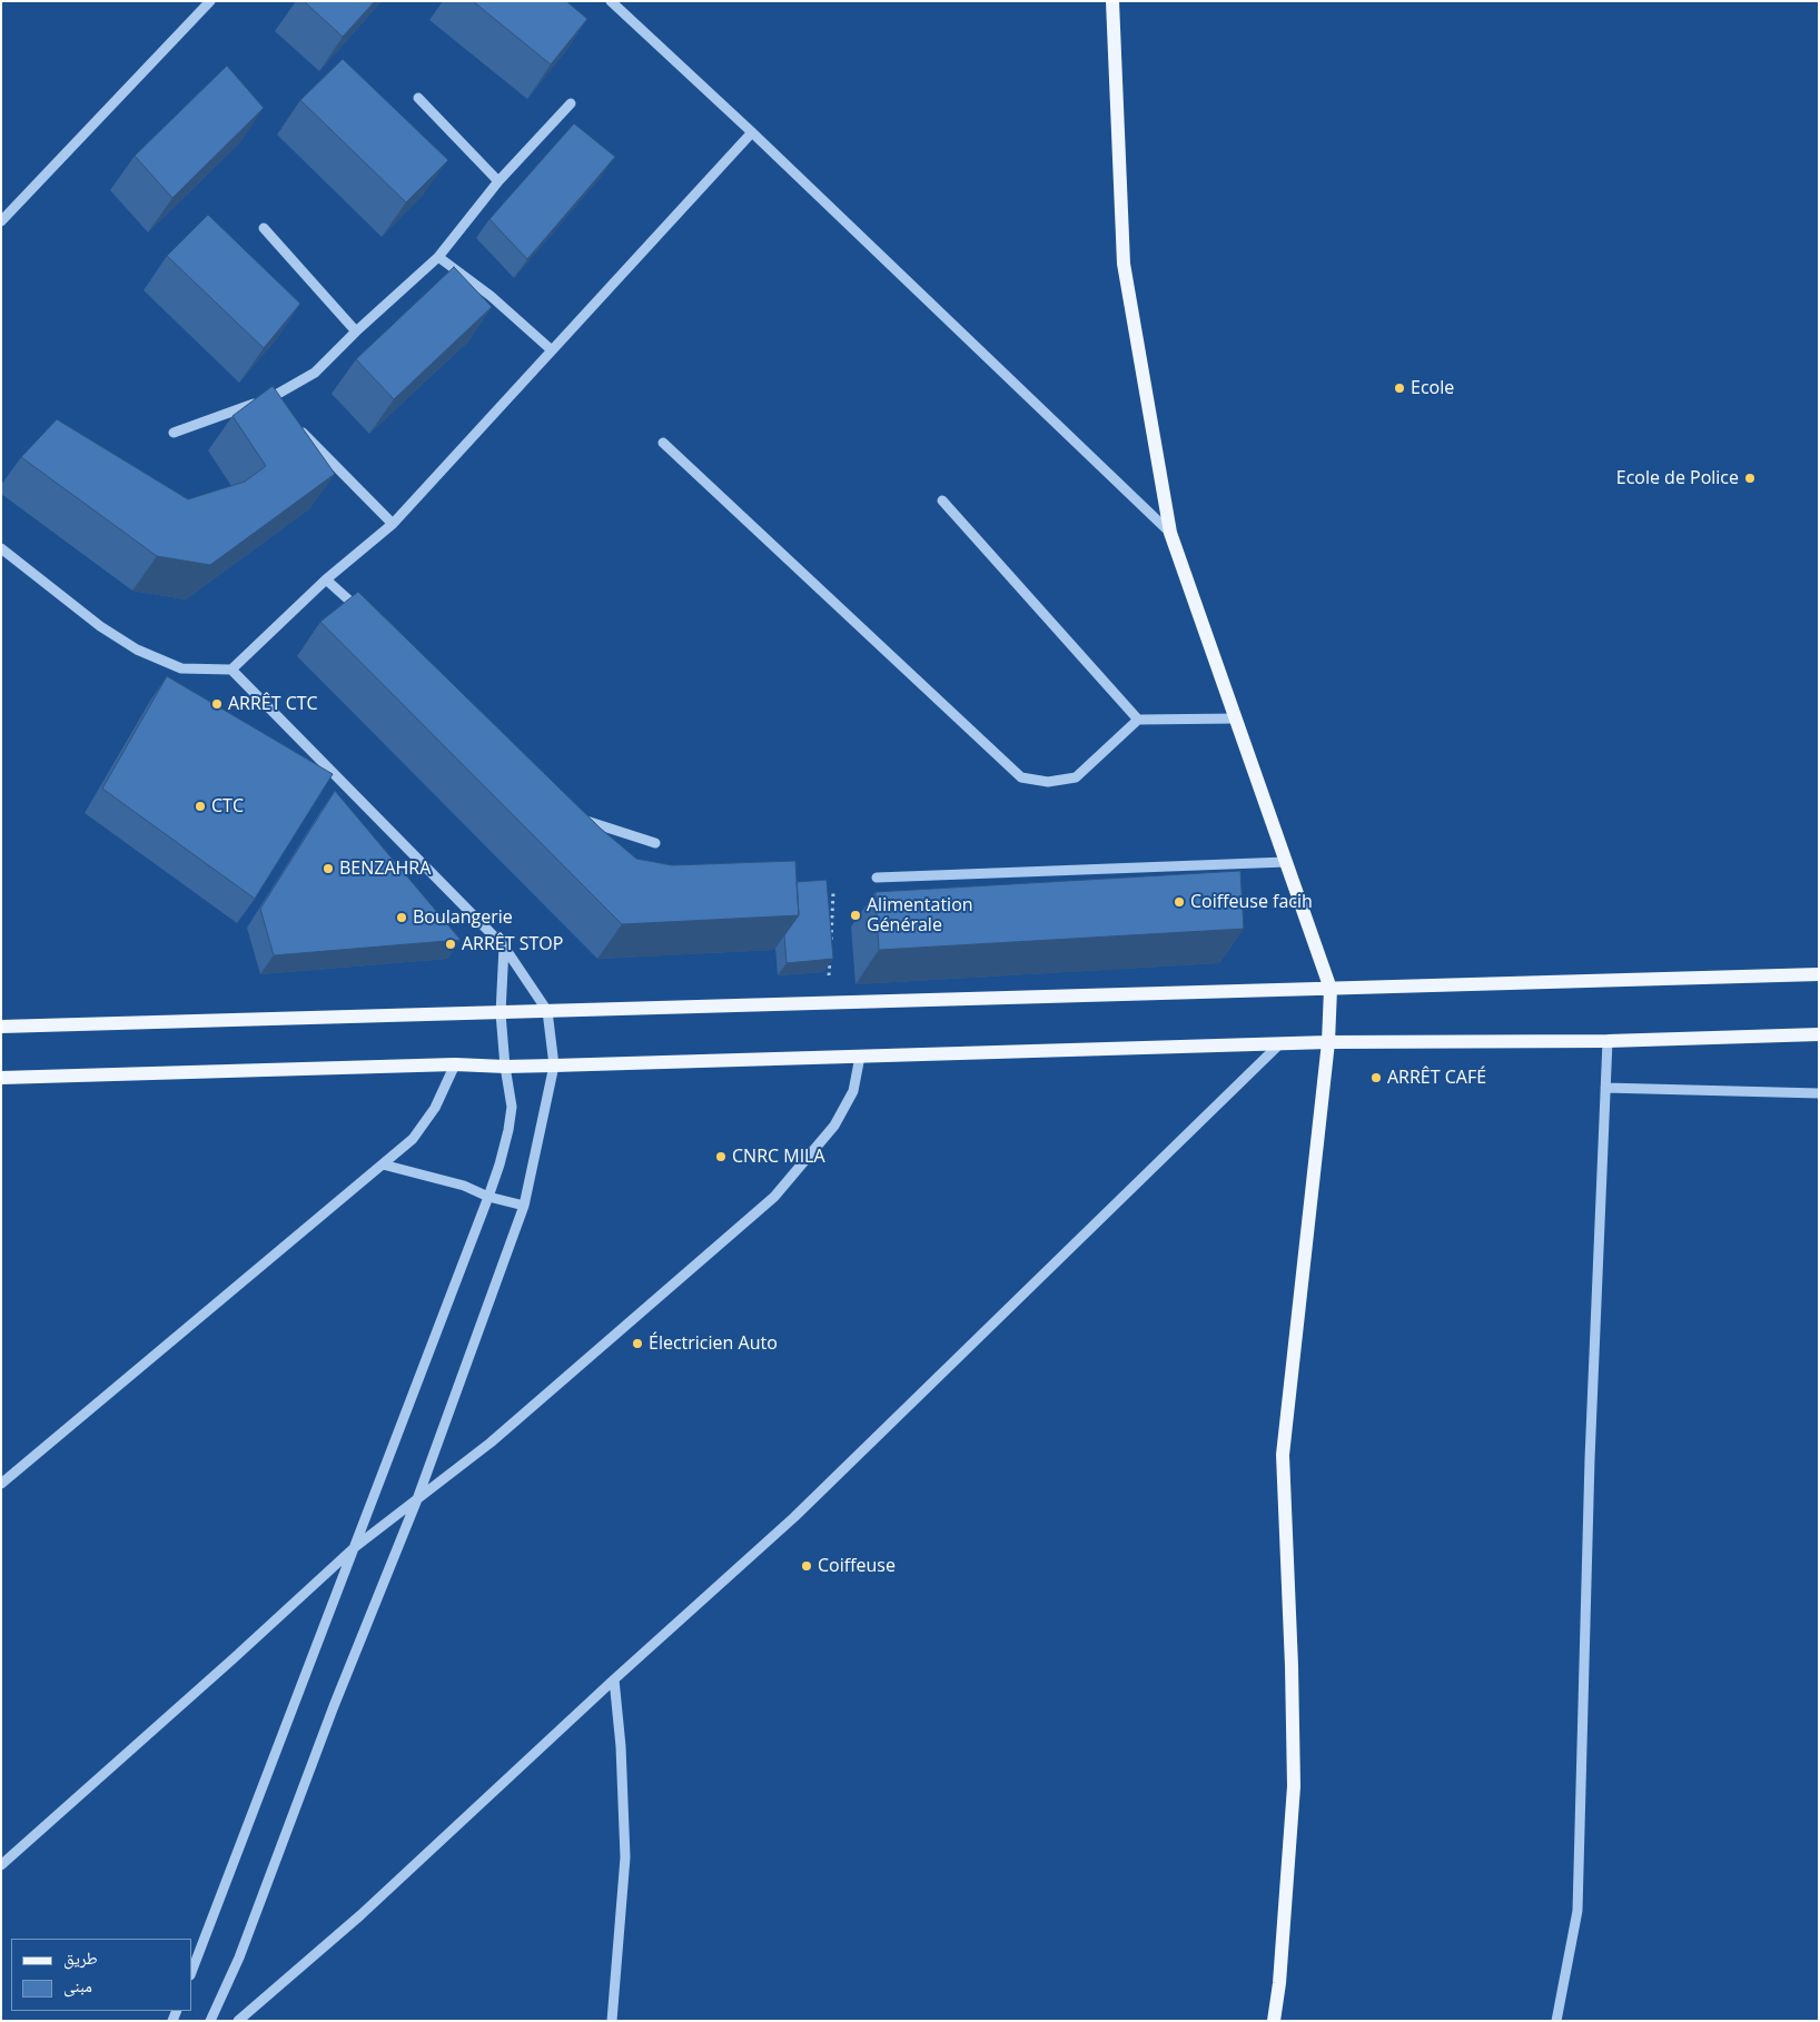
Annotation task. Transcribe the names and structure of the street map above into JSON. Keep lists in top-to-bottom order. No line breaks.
{"places":["Ecole","Ecole de Police","ARRÊT CTC","CTC","BENZAHRA","Coiffeuse facih","Alimentation Générale","Boulangerie","ARRÊT STOP","ARRÊT CAFÉ","CNRC MILA","Électricien Auto","Coiffeuse"],"legend":["طريق","مبنى"]}
